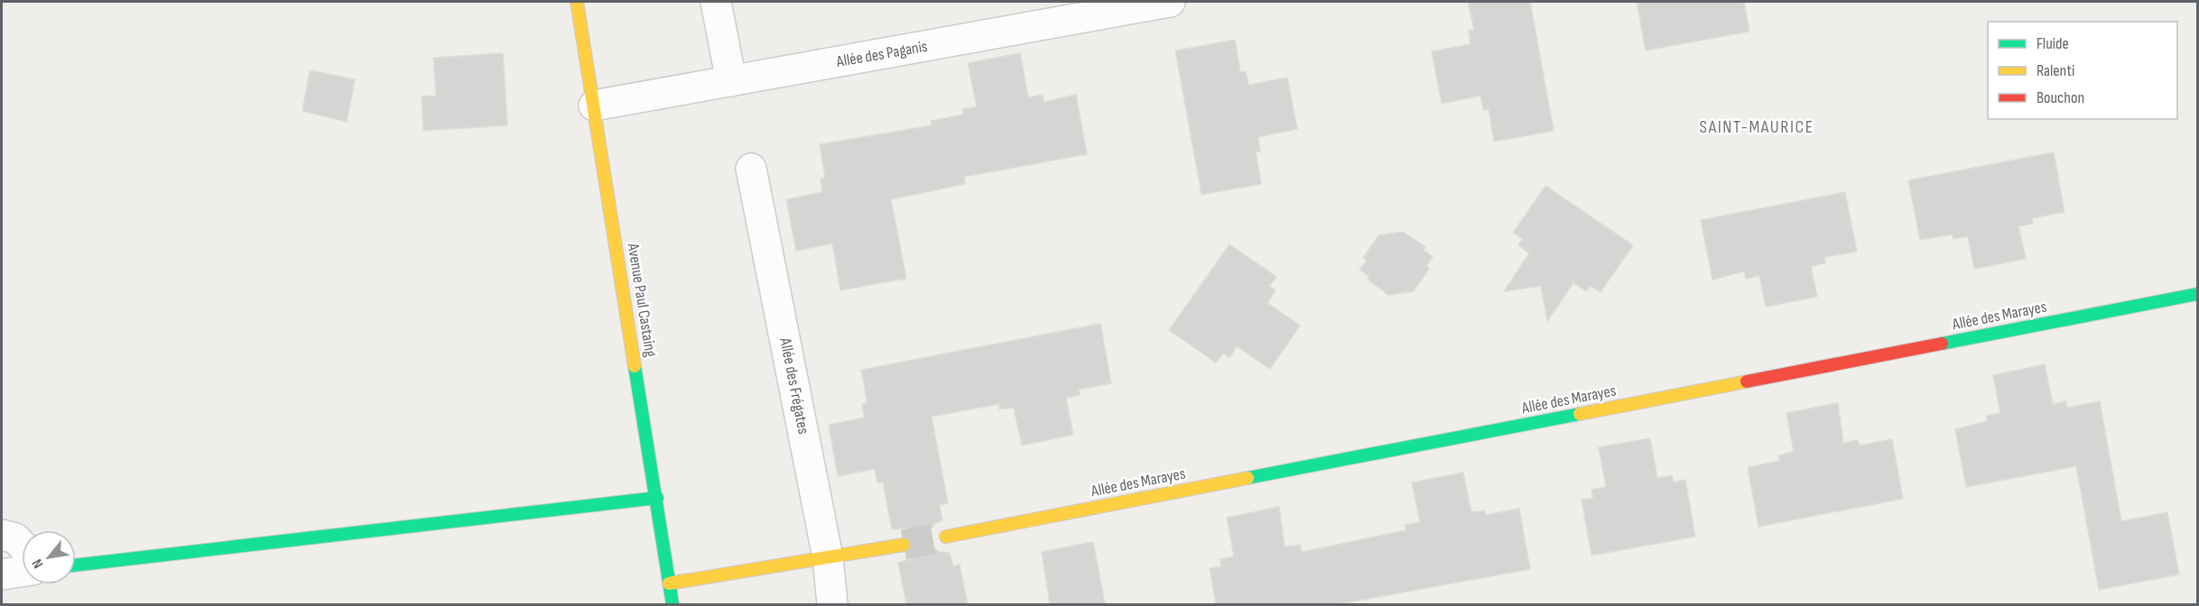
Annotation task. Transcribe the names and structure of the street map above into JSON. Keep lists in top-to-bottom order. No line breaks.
{"streets":{"street":["Allée des Paganis","Avenue Paul Castaing","Allée des Marayes","Allée des Frégates"]},"crossings":[["Allée des Paganis","Avenue Paul Castaing"]],"districts":["SAINT-MAURICE"],"legend":["Fluide","Ralenti","Bouchon"],"north":"bottom left"}
